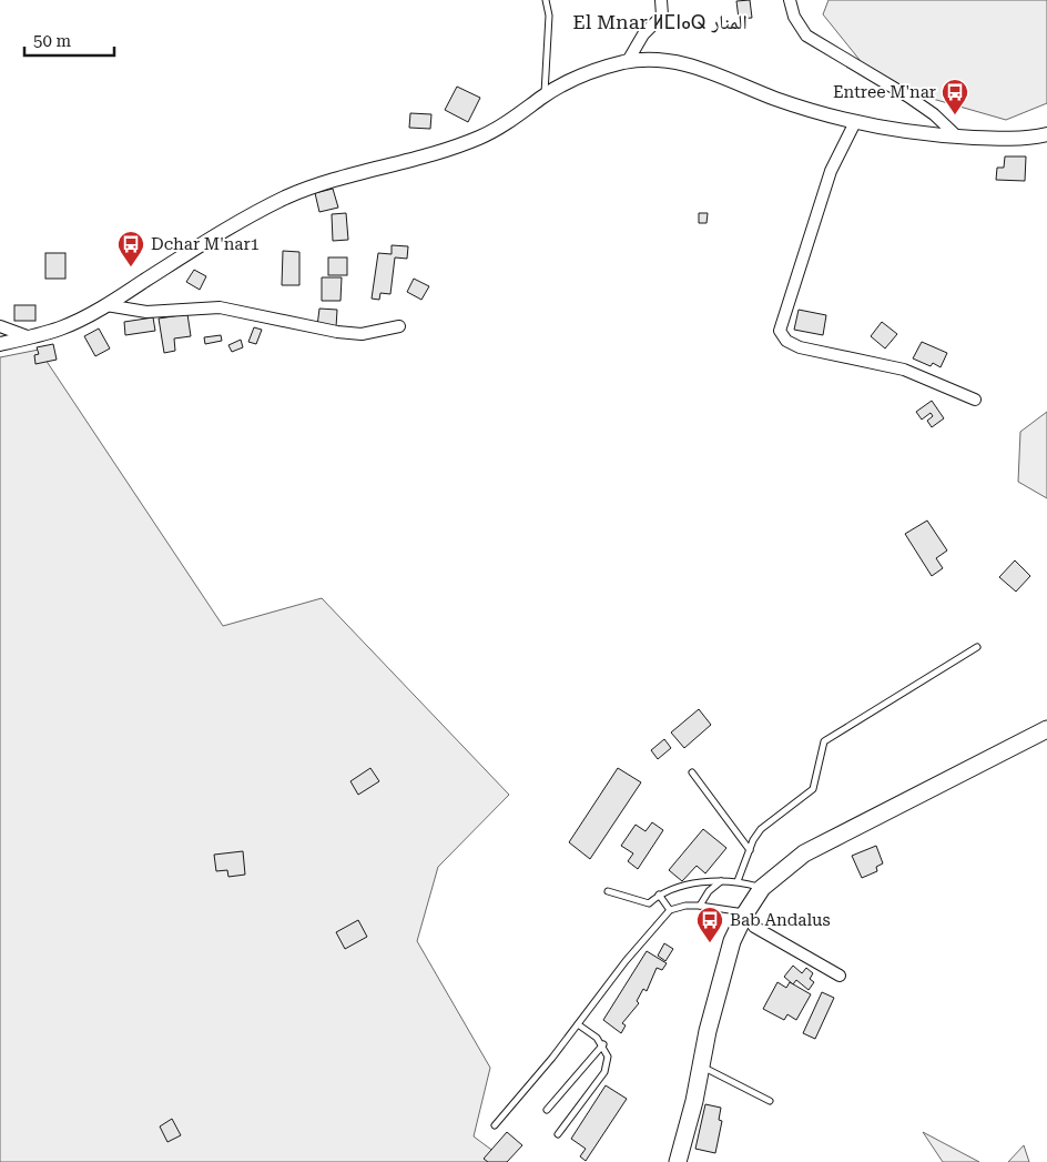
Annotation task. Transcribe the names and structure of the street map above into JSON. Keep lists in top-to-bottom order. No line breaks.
{"districts":["El Mnar ⵍⵎⵏⴰⵕ المنار"],"places":{"bus stop":["Entree M'nar","Dchar M'nar1","Bab Andalus"]},"scale_bar":"50 m"}
